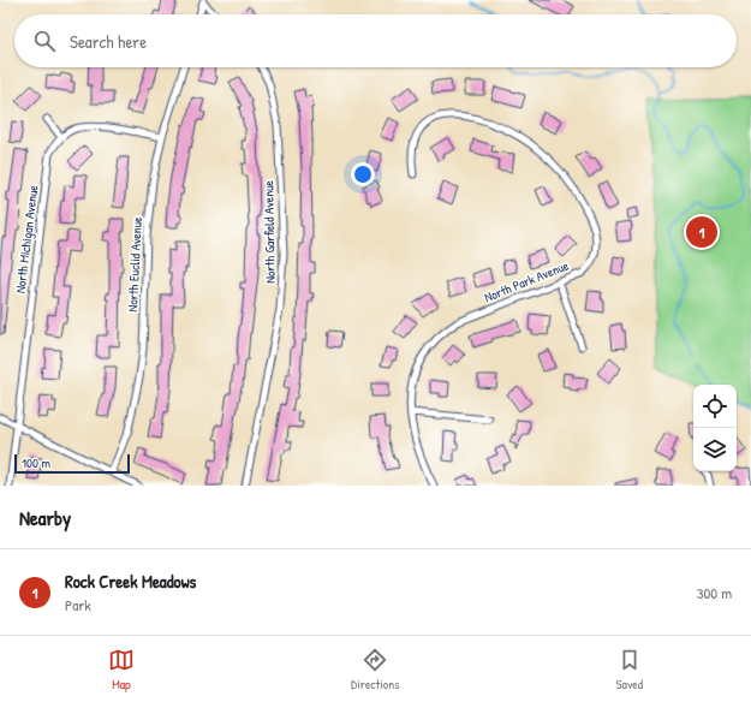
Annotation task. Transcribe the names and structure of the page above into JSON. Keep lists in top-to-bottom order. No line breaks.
{"streets":{"street":["North Garfield Avenue","North Michigan Avenue","North Euclid Avenue","North Park Avenue"]},"scale_bar":"100 m","page":{"search":"Search here","pins":"1","scale":"100 m","heading":"Nearby","list":[{"mark":"1","name":"Rock Creek Meadows","note":"Park","value":"300 m"}],"nav":["Map","Directions","Saved"]}}
